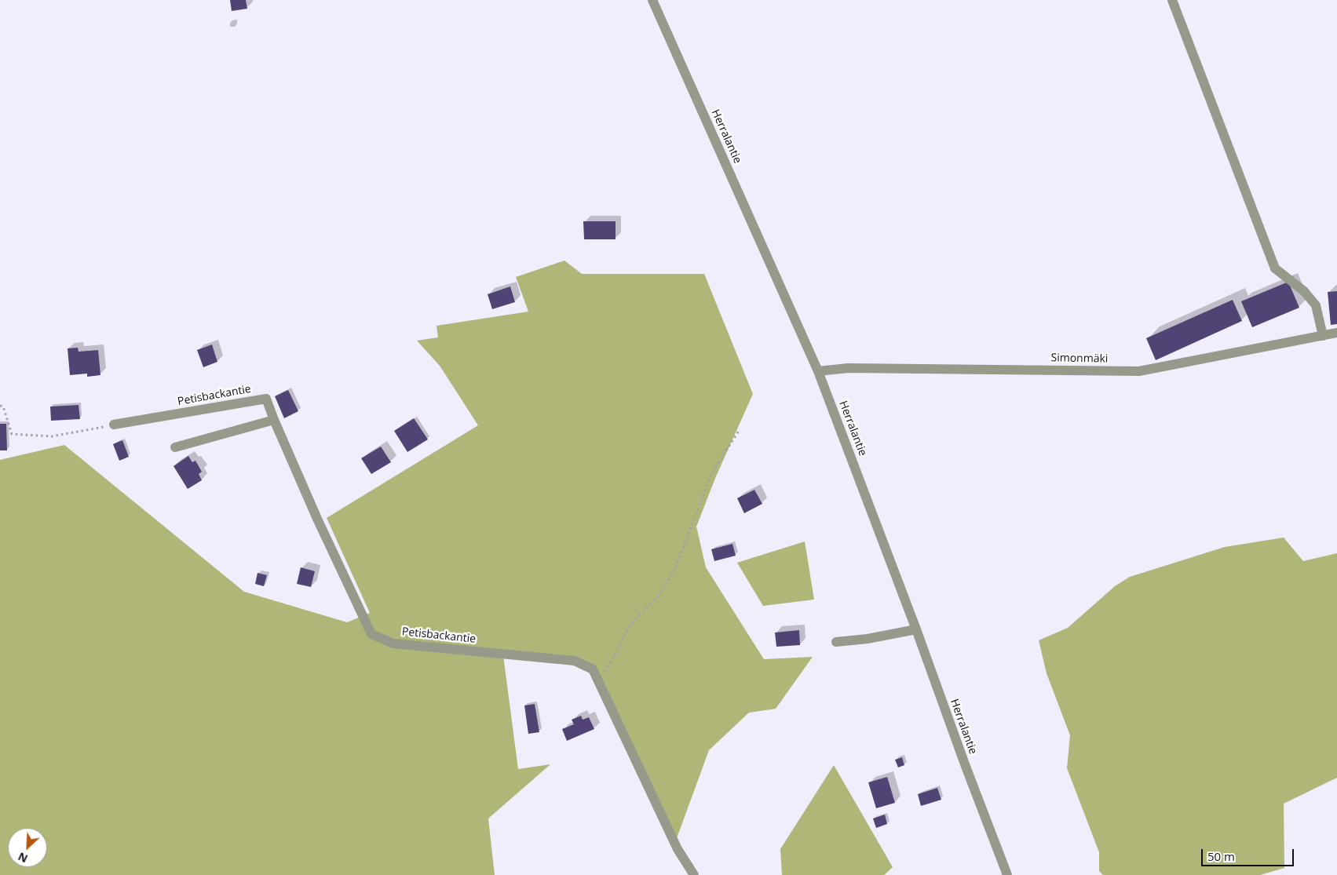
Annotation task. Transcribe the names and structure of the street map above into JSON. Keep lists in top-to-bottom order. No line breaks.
{"streets":{"street":["Herralantie","Simonmäki","Petisbackantie"]},"crossings":[["Herralantie","Simonmäki"]],"scale_bar":"50 m","north":"bottom left"}
